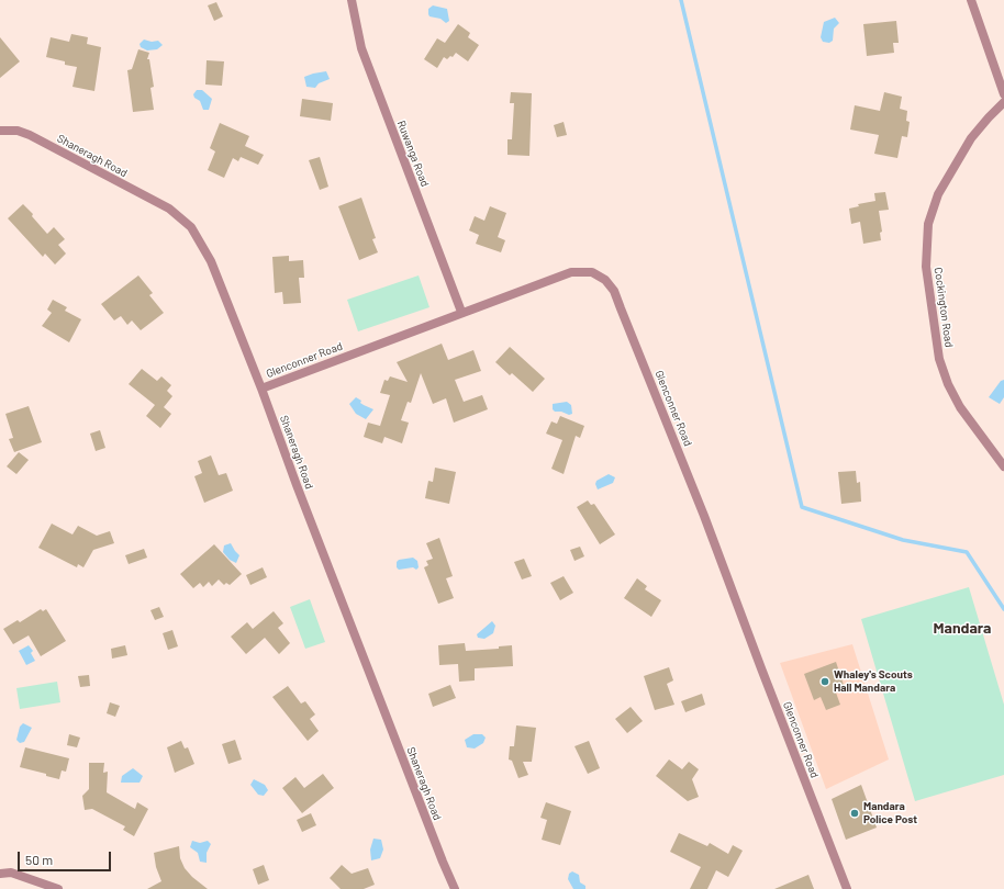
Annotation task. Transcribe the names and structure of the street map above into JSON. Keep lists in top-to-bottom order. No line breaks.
{"streets":{"street":["Ruwanga Road","Shaneragh Road","Cockington Road","Glenconner Road"]},"crossings":[["Ruwanga Road","Glenconner Road"],["Shaneragh Road","Glenconner Road"]],"districts":["Mandara"],"places":["Whaley's Scouts Hall Mandara","Mandara Police Post"],"scale_bar":"50 m"}
